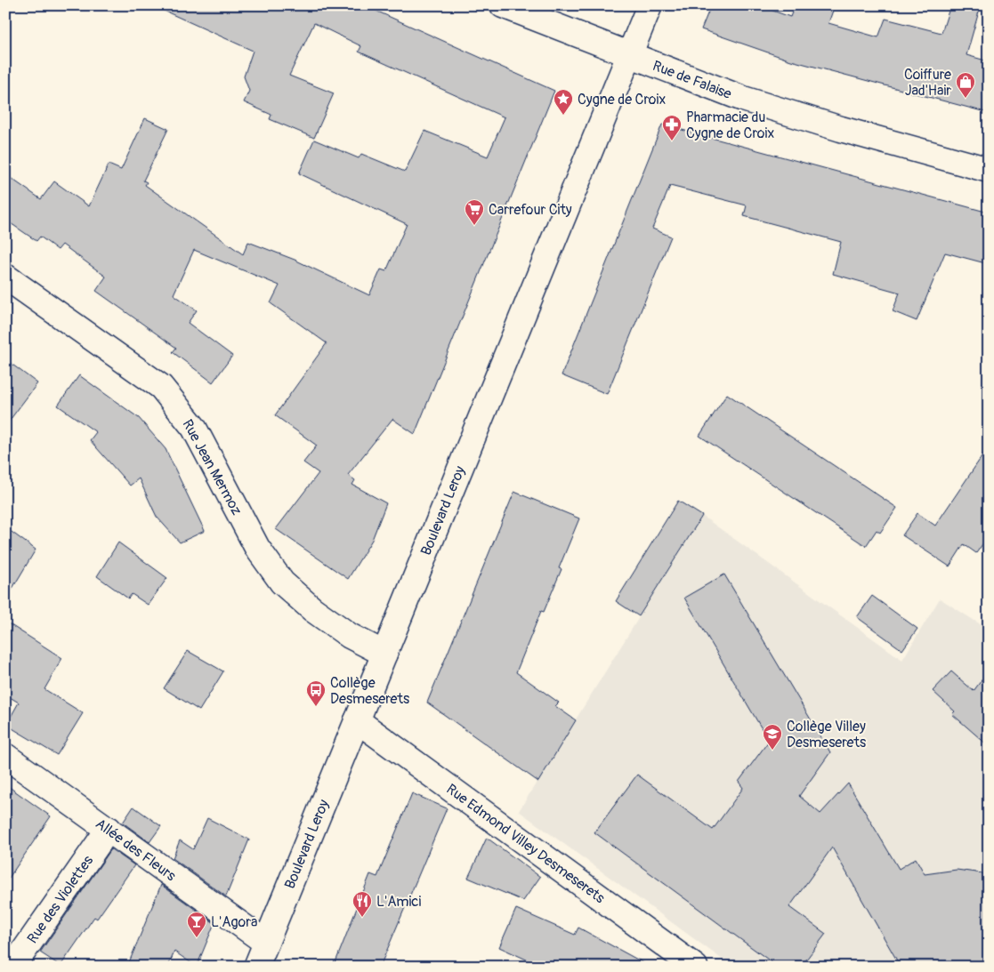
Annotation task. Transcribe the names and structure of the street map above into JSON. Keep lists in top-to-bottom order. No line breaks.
{"streets":{"main road":["Rue de Falaise","Rue Jean Mermoz","Boulevard Leroy","Rue Edmond Villey Desmeserets","Allée des Fleurs","Rue des Violettes"]},"crossings":[["Rue de Falaise","Boulevard Leroy"],["Rue Jean Mermoz","Boulevard Leroy"],["Boulevard Leroy","Rue Edmond Villey Desmeserets"],["Boulevard Leroy","Allée des Fleurs"],["Allée des Fleurs","Rue des Violettes"]],"places":{"shop":["Coiffure Jad'Hair"],"place":["Cygne de Croix"],"pharmacy":["Pharmacie du Cygne de Croix"],"supermarket":["Carrefour City"],"bus stop":["Collège Desmeserets"],"school or university":["Collège Villey Desmeserets"],"restaurant":["L'Amici"],"bar":["L'Agora"]}}
